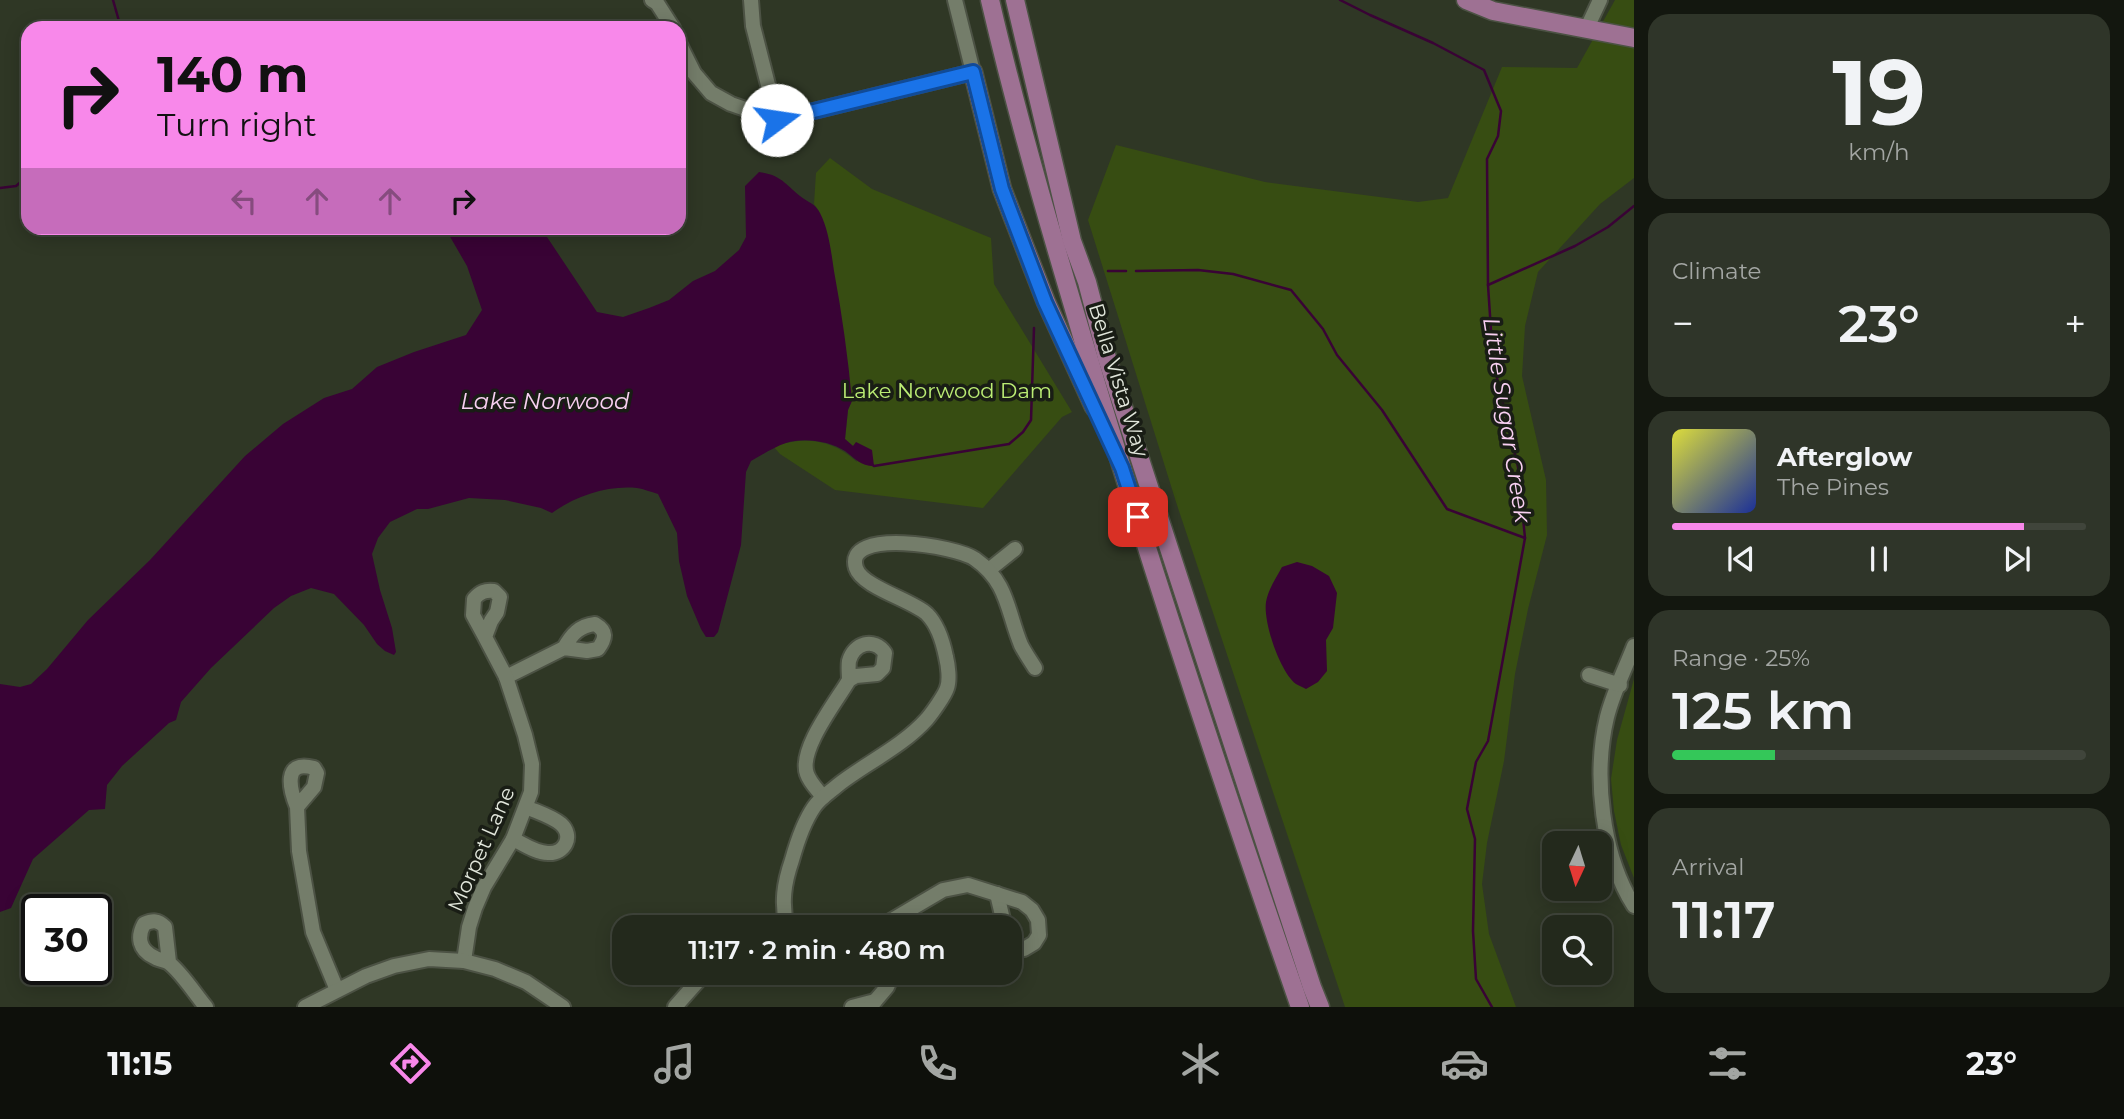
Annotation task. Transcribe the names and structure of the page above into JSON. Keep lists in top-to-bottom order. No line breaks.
{"streets":{"main road":["Bella Vista Way"],"street":["Morpet Lane"]},"water":["Lake Norwood","Little Sugar Creek"],"parks":["Lake Norwood Dam"],"north":"bottom","page":{"tile":[["19","km/h"],"Climate",["Range · 25%","125 km"],["Arrival","11:17"]],"turn":["140 m","Turn right"],"heat":["−","23°","+"],"song":["Afterglow","The Pines"],"limit":"30","trip":"11:17 · 2 min · 480 m","tabs":["11:15","23°"]}}
